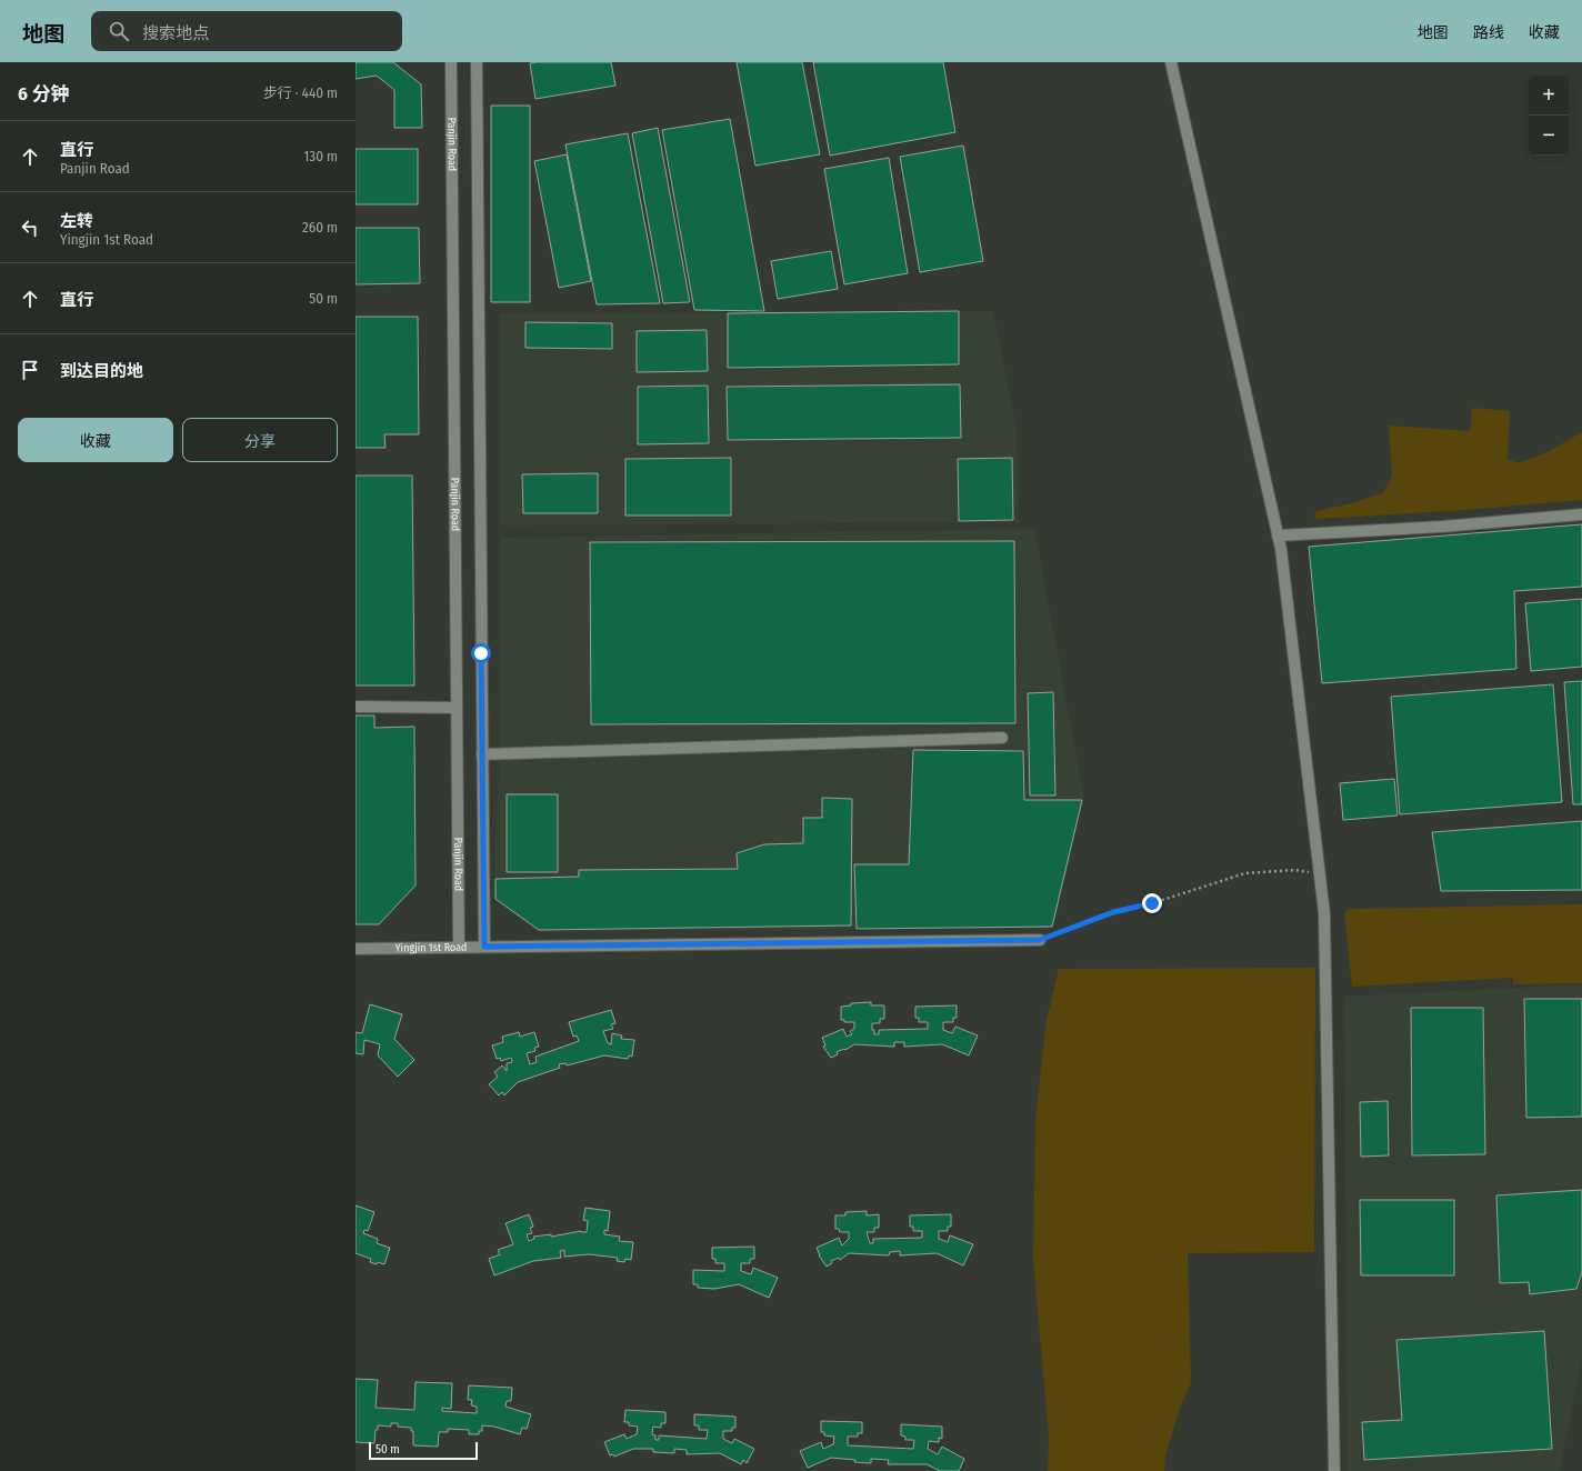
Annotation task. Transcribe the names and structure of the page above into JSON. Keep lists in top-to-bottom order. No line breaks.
{"streets":{"street":["Panjin Road","Yingjin 1st Road"]},"crossings":[["Panjin Road","Yingjin 1st Road"]],"scale_bar":"50 m","page":{"header":"地图","search":"搜索地点","nav":["地图","路线","收藏"],"heading":["6 分钟","步行 · 440 m"],"map_buttons":["+","−"],"list":[["直行","Panjin Road","130 m"],["左转","Yingjin 1st Road","260 m"],["直行","50 m"],"到达目的地"],"buttons":["收藏","分享"],"scale":"50 m"}}
